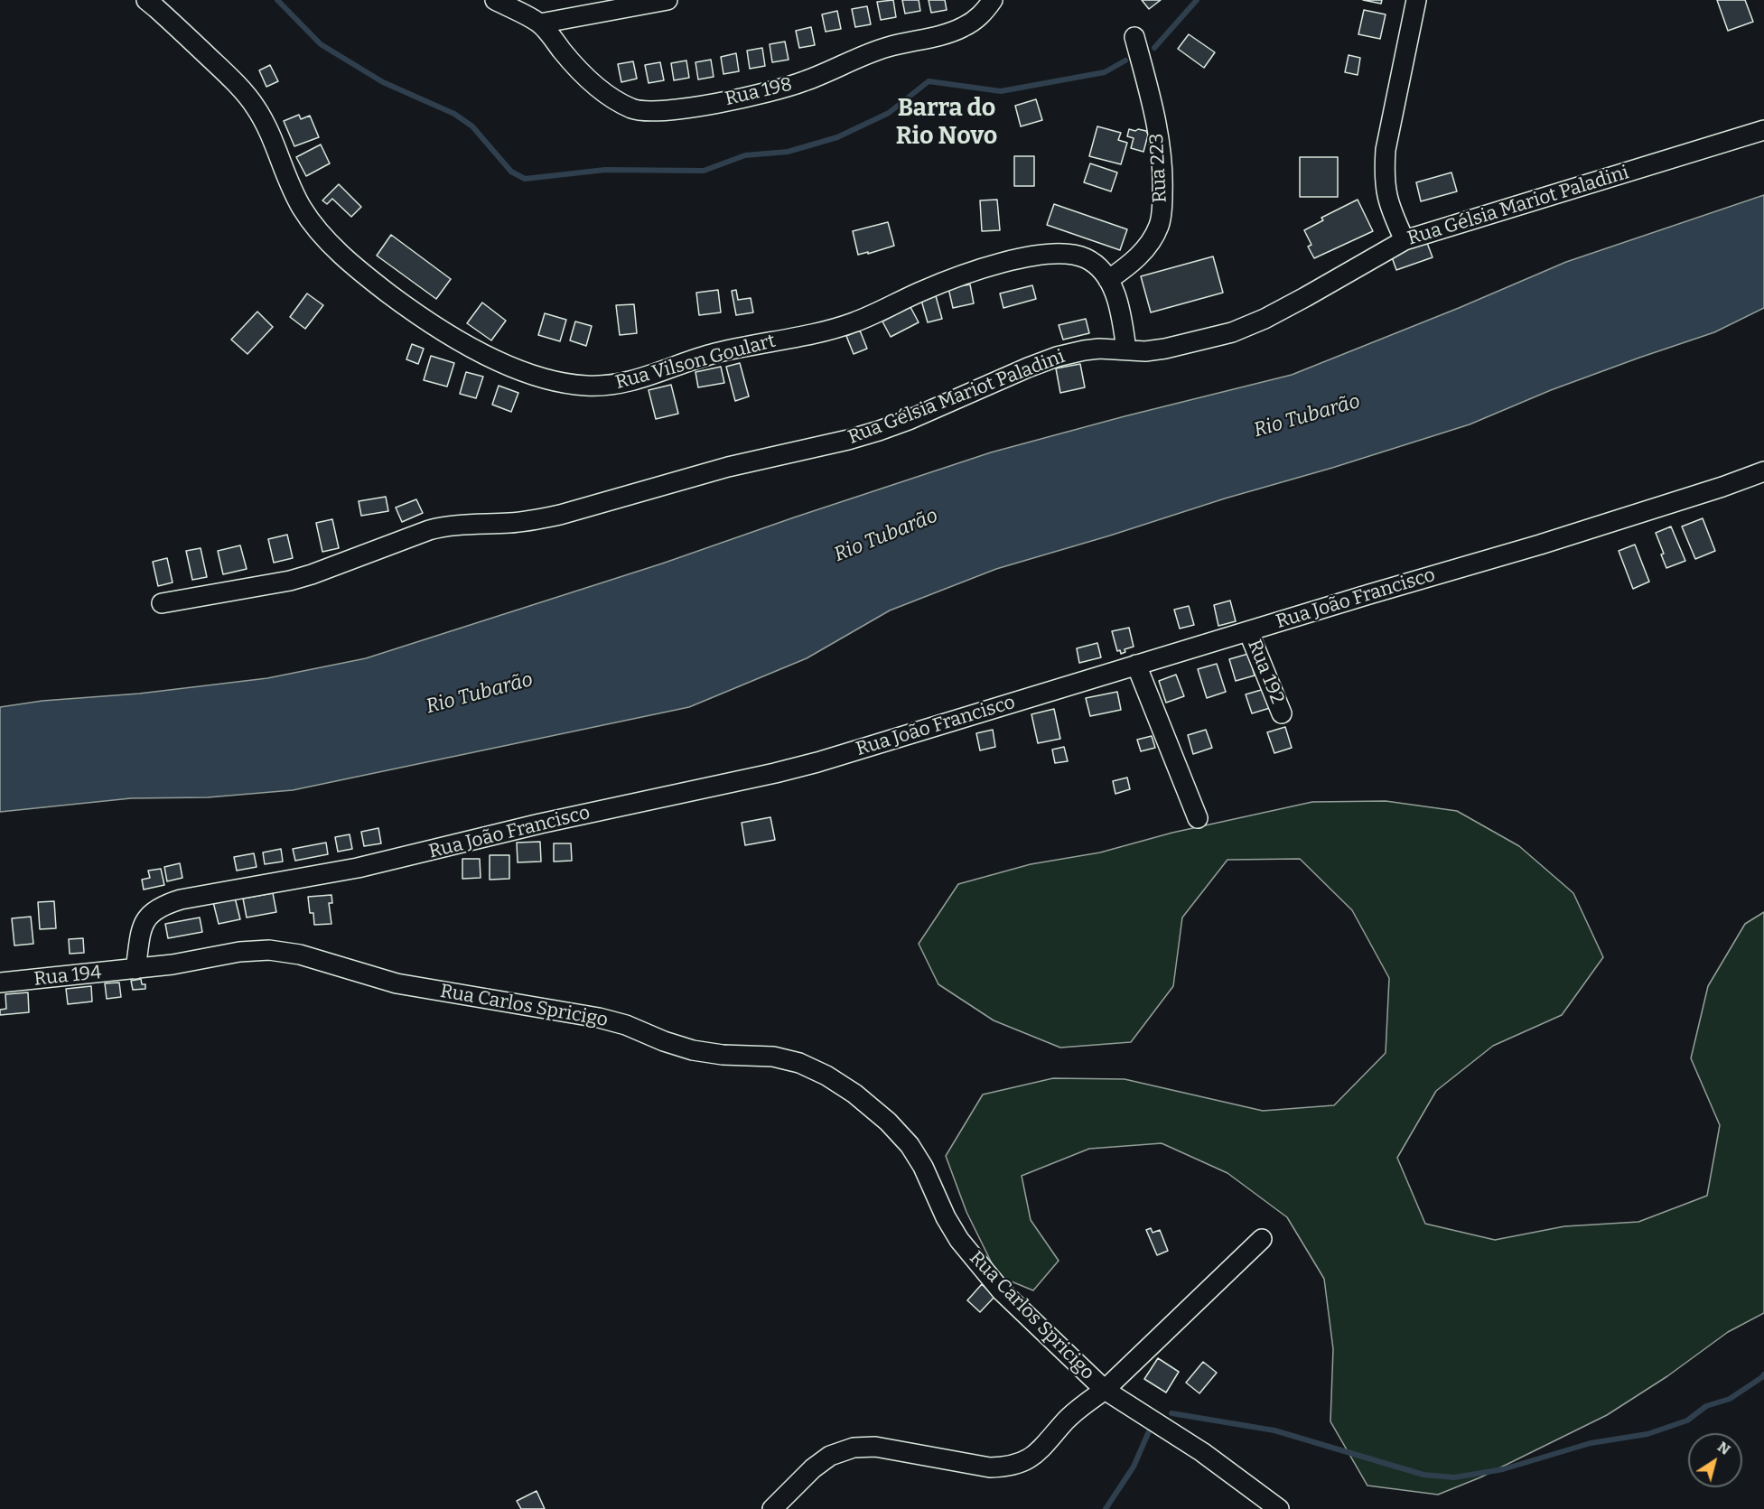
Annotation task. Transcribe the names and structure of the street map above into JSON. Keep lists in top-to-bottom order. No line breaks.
{"streets":{"street":["Rua 198","Rua 223","Rua Gélsia Mariot Paladini","Rua Vilson Goulart","Rua João Francisco","Rua 192","Rua 194","Rua Carlos Spricigo"]},"crossings":[["Rua 223","Rua Vilson Goulart"],["Rua Gélsia Mariot Paladini","Rua Vilson Goulart"],["Rua João Francisco","Rua 192"],["Rua João Francisco","Rua 194"],["Rua João Francisco","Rua Carlos Spricigo"],["Rua 194","Rua Carlos Spricigo"]],"districts":["Barra do Rio Novo"],"water":["Rio Tubarão"],"north":"top right"}
